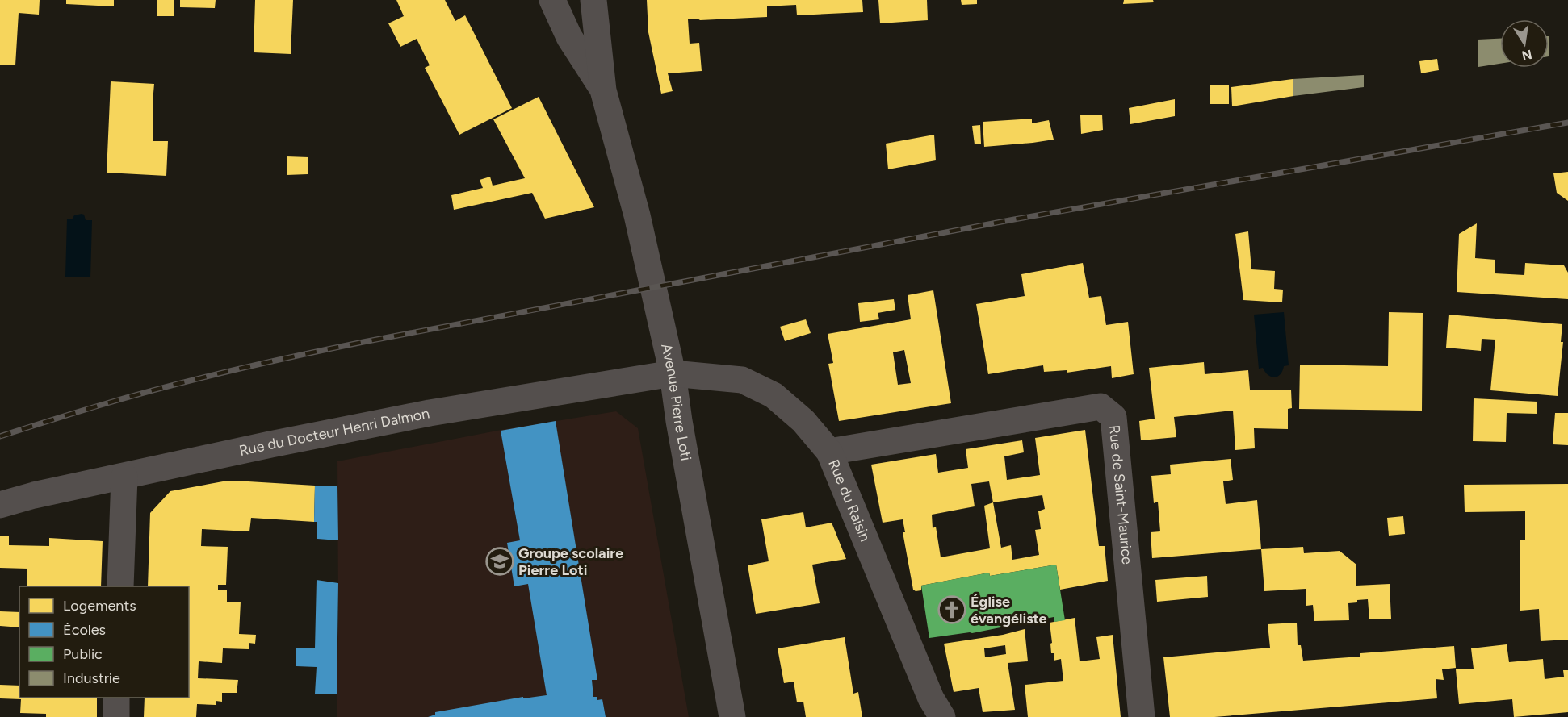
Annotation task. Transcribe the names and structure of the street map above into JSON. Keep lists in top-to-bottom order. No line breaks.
{"streets":{"street":["Avenue Pierre Loti","Rue du Docteur Henri Dalmon","Rue de Saint-Maurice","Rue du Raisin"]},"crossings":[["Avenue Pierre Loti","Rue du Docteur Henri Dalmon"],["Avenue Pierre Loti","Rue du Raisin"],["Rue du Docteur Henri Dalmon","Rue du Raisin"],["Rue de Saint-Maurice","Rue du Raisin"]],"places":{"school or university":["Groupe scolaire Pierre Loti"],"church":["Église évangéliste"]},"legend":["Logements","Écoles","Public","Industrie"],"north":"bottom"}
